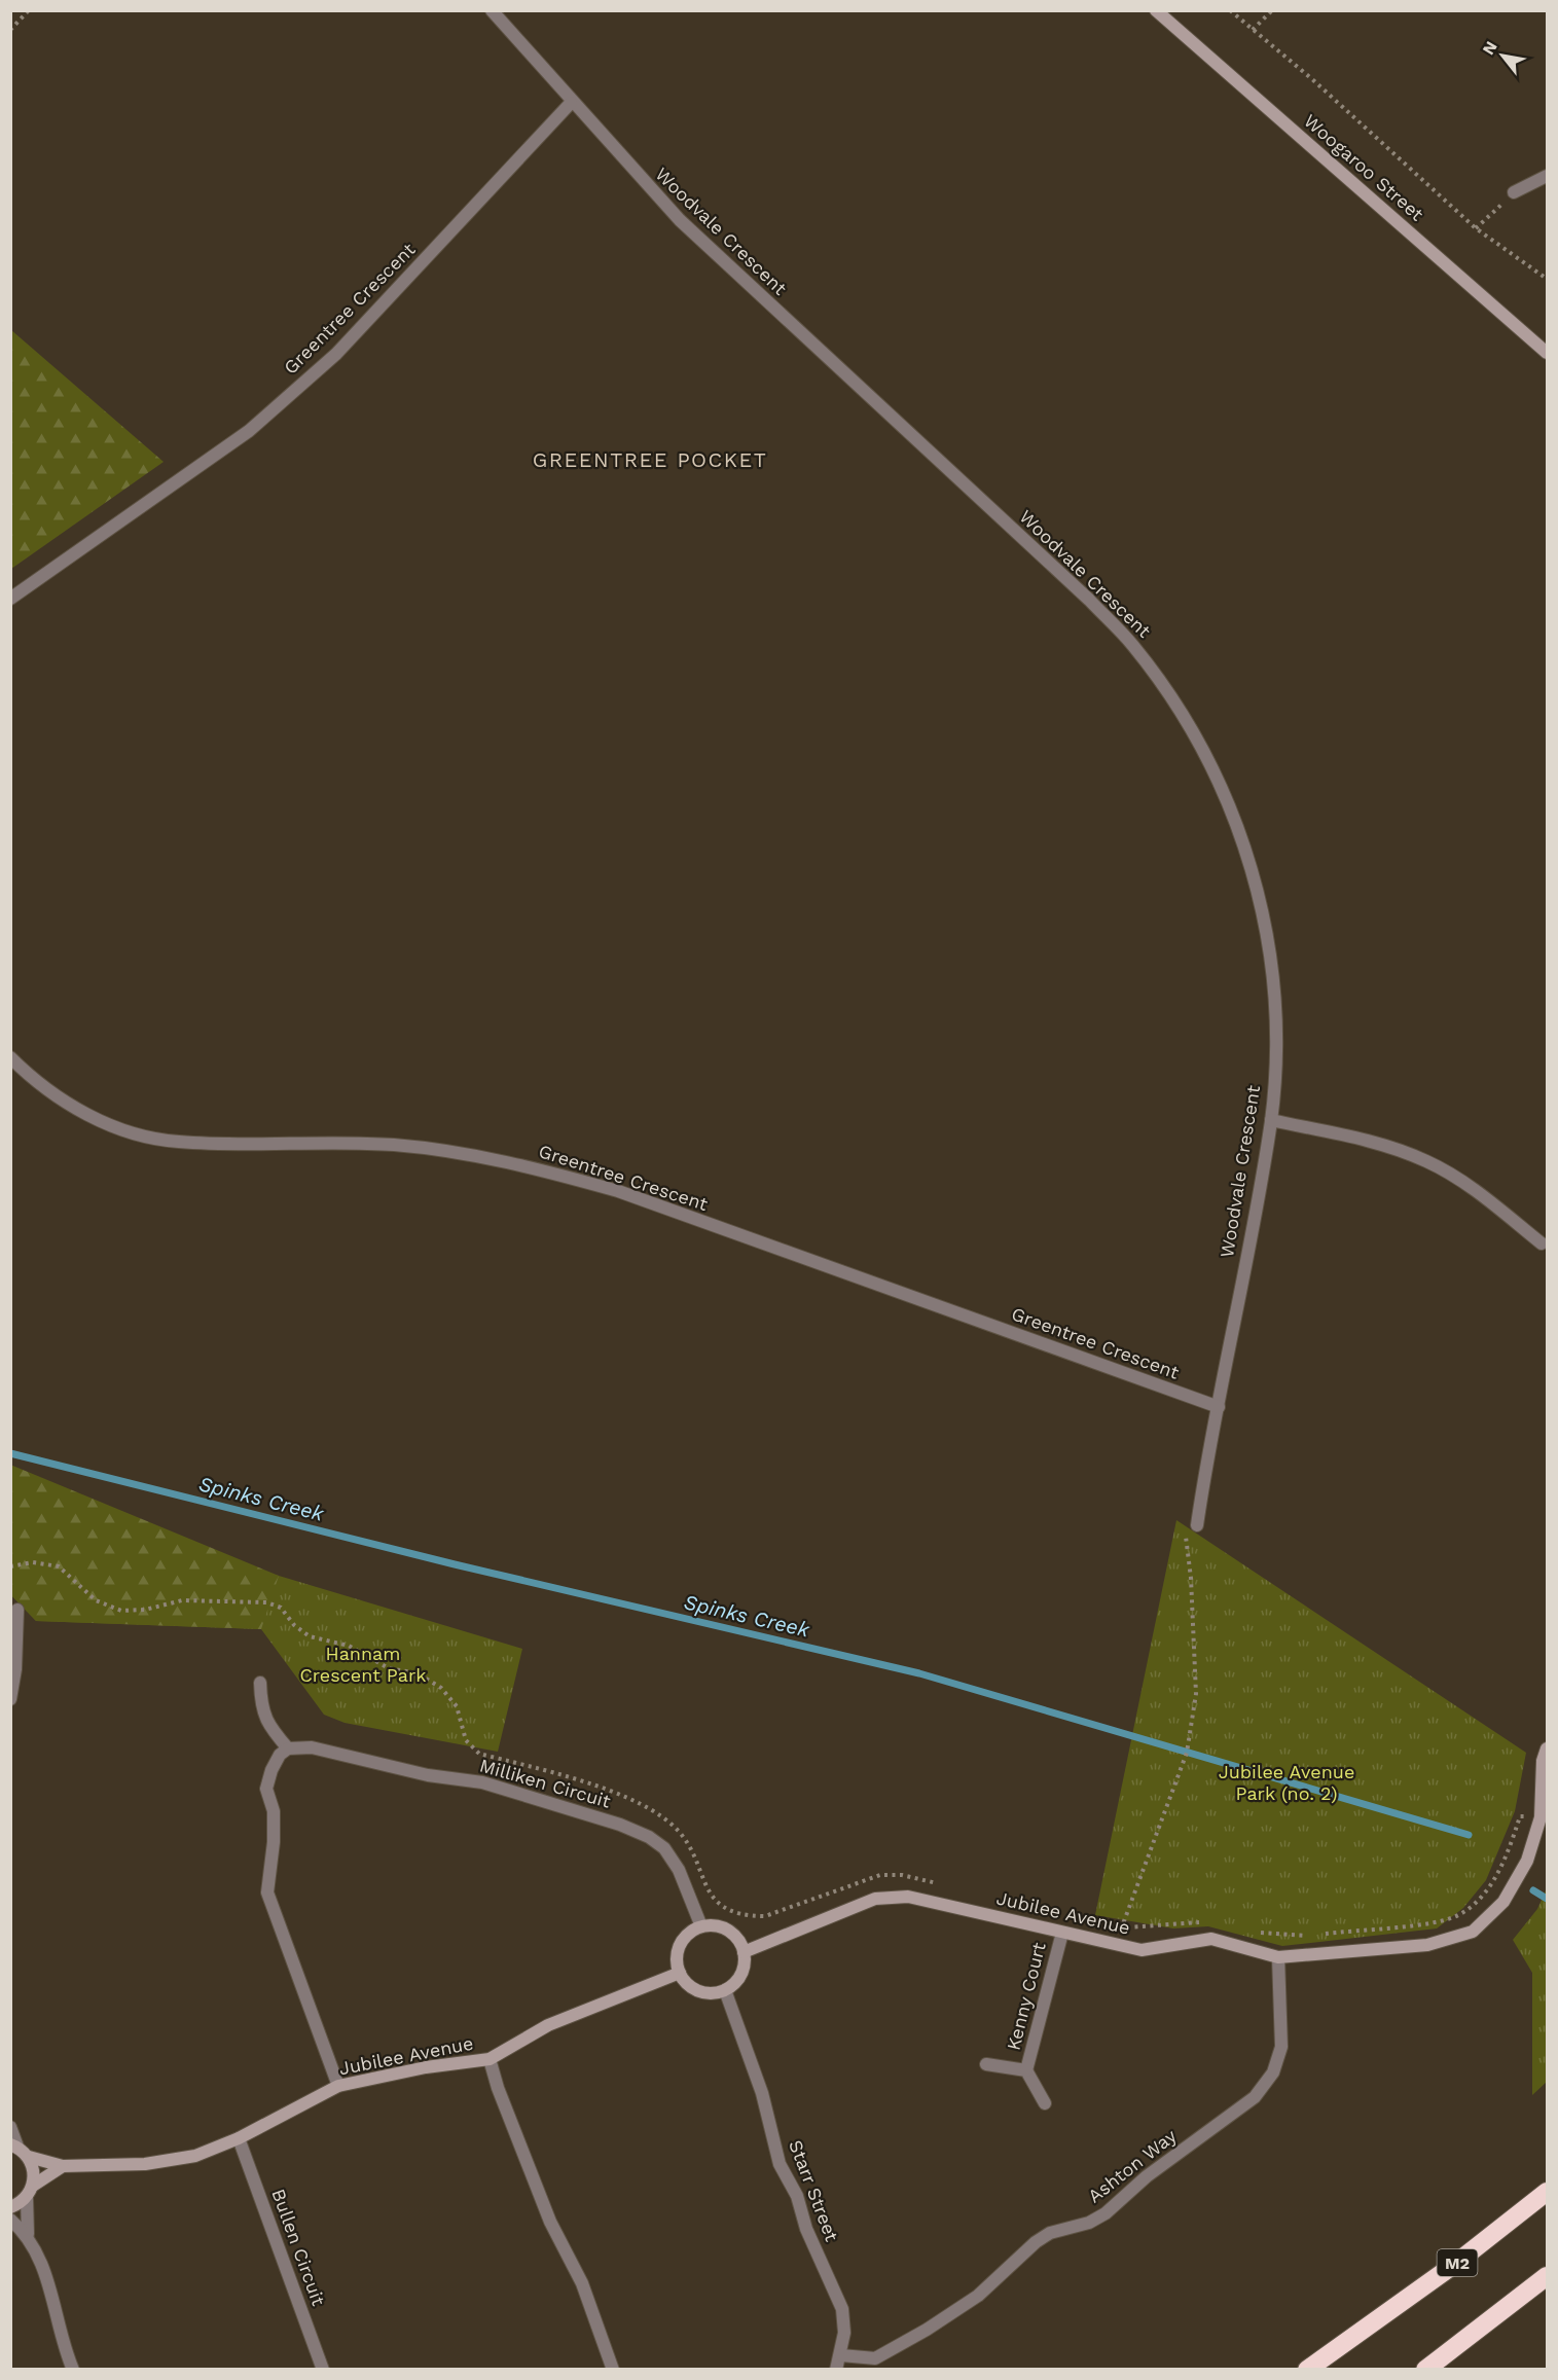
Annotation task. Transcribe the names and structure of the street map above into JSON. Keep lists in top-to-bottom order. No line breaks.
{"streets":{"highway":["M2"],"street":["Woogaroo Street","Woodvale Crescent","Greentree Crescent","Milliken Circuit","Jubilee Avenue","Kenny Court","Ashton Way","Starr Street","Bullen Circuit"]},"crossings":[["Woodvale Crescent","Greentree Crescent"],["Milliken Circuit","Jubilee Avenue"],["Milliken Circuit","Starr Street"],["Jubilee Avenue","Kenny Court"],["Jubilee Avenue","Ashton Way"],["Jubilee Avenue","Starr Street"],["Jubilee Avenue","Bullen Circuit"],["Ashton Way","Starr Street"]],"districts":["GREENTREE POCKET"],"water":["Spinks Creek"],"parks":["Hannam Crescent Park","Jubilee Avenue Park (no. 2)"],"north":"top left"}
